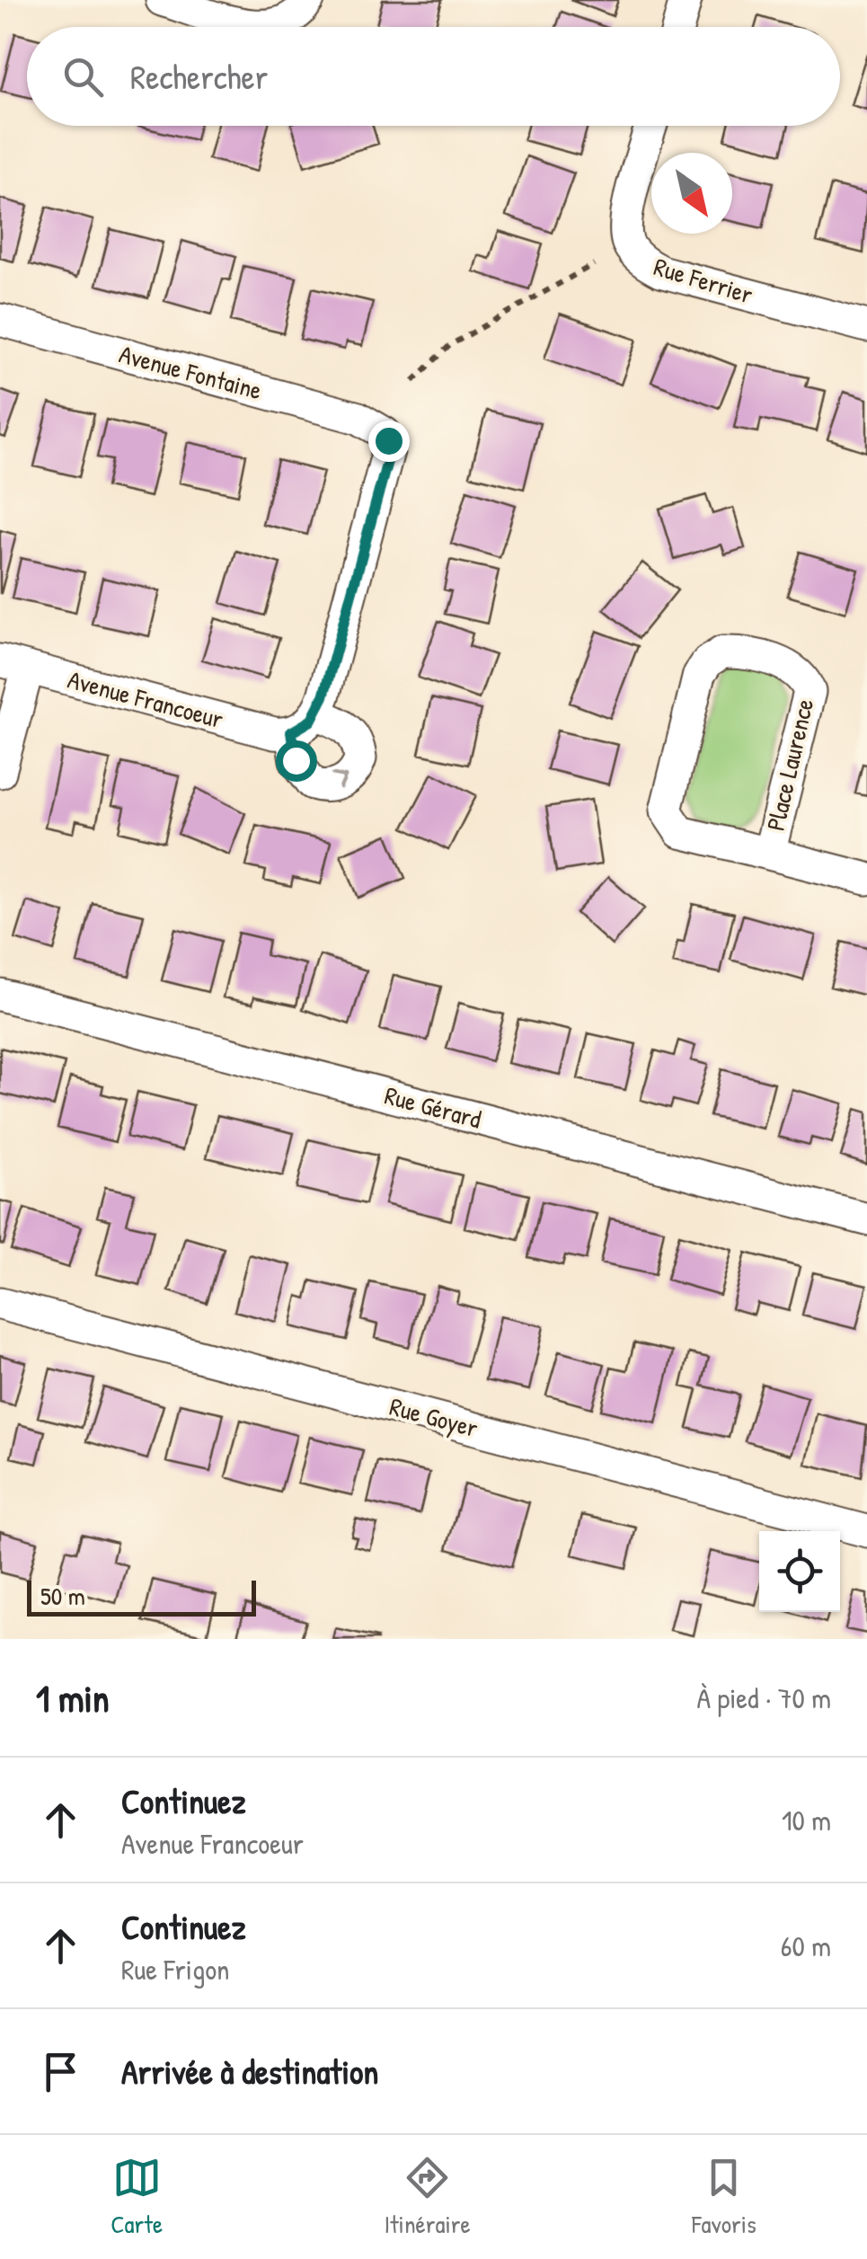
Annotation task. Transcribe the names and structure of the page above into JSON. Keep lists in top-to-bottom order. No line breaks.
{"streets":{"street":["Rue Ferrier","Avenue Fontaine","Avenue Francoeur","Place Laurence","Rue Gérard","Rue Goyer"]},"crossings":[["Avenue Fontaine","Avenue Francoeur"]],"scale_bar":"50 m","north":"bottom right","page":{"search":"Rechercher","scale":"50 m","heading":["1 min","À pied · 70 m"],"list":[["Continuez","Avenue Francoeur","10 m"],["Continuez","Rue Frigon","60 m"],"Arrivée à destination"],"nav":["Carte","Itinéraire","Favoris"]}}
